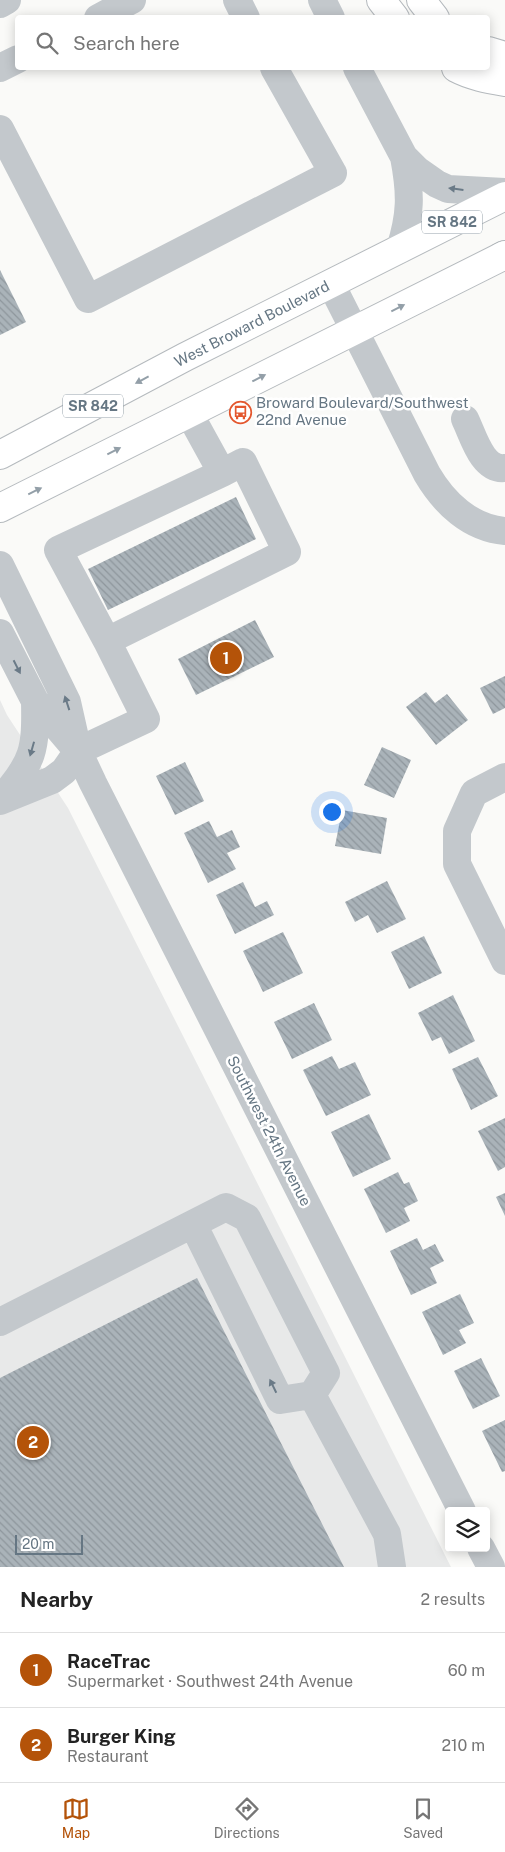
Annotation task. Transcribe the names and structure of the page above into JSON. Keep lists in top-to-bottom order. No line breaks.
{"streets":{"main road":["SR 842","West Broward Boulevard"],"street":["Southwest 24th Avenue"]},"places":{"bus stop":["Broward Boulevard/Southwest 22nd Avenue"]},"scale_bar":"20 m","page":{"search":"Search here","pins":["1","2"],"scale":"20 m","heading":["Nearby","2 results"],"list":[{"mark":"1","name":"RaceTrac","note":"Supermarket · Southwest 24th Avenue","value":"60 m"},{"mark":"2","name":"Burger King","note":"Restaurant","value":"210 m"}],"nav":["Map","Directions","Saved"]}}
